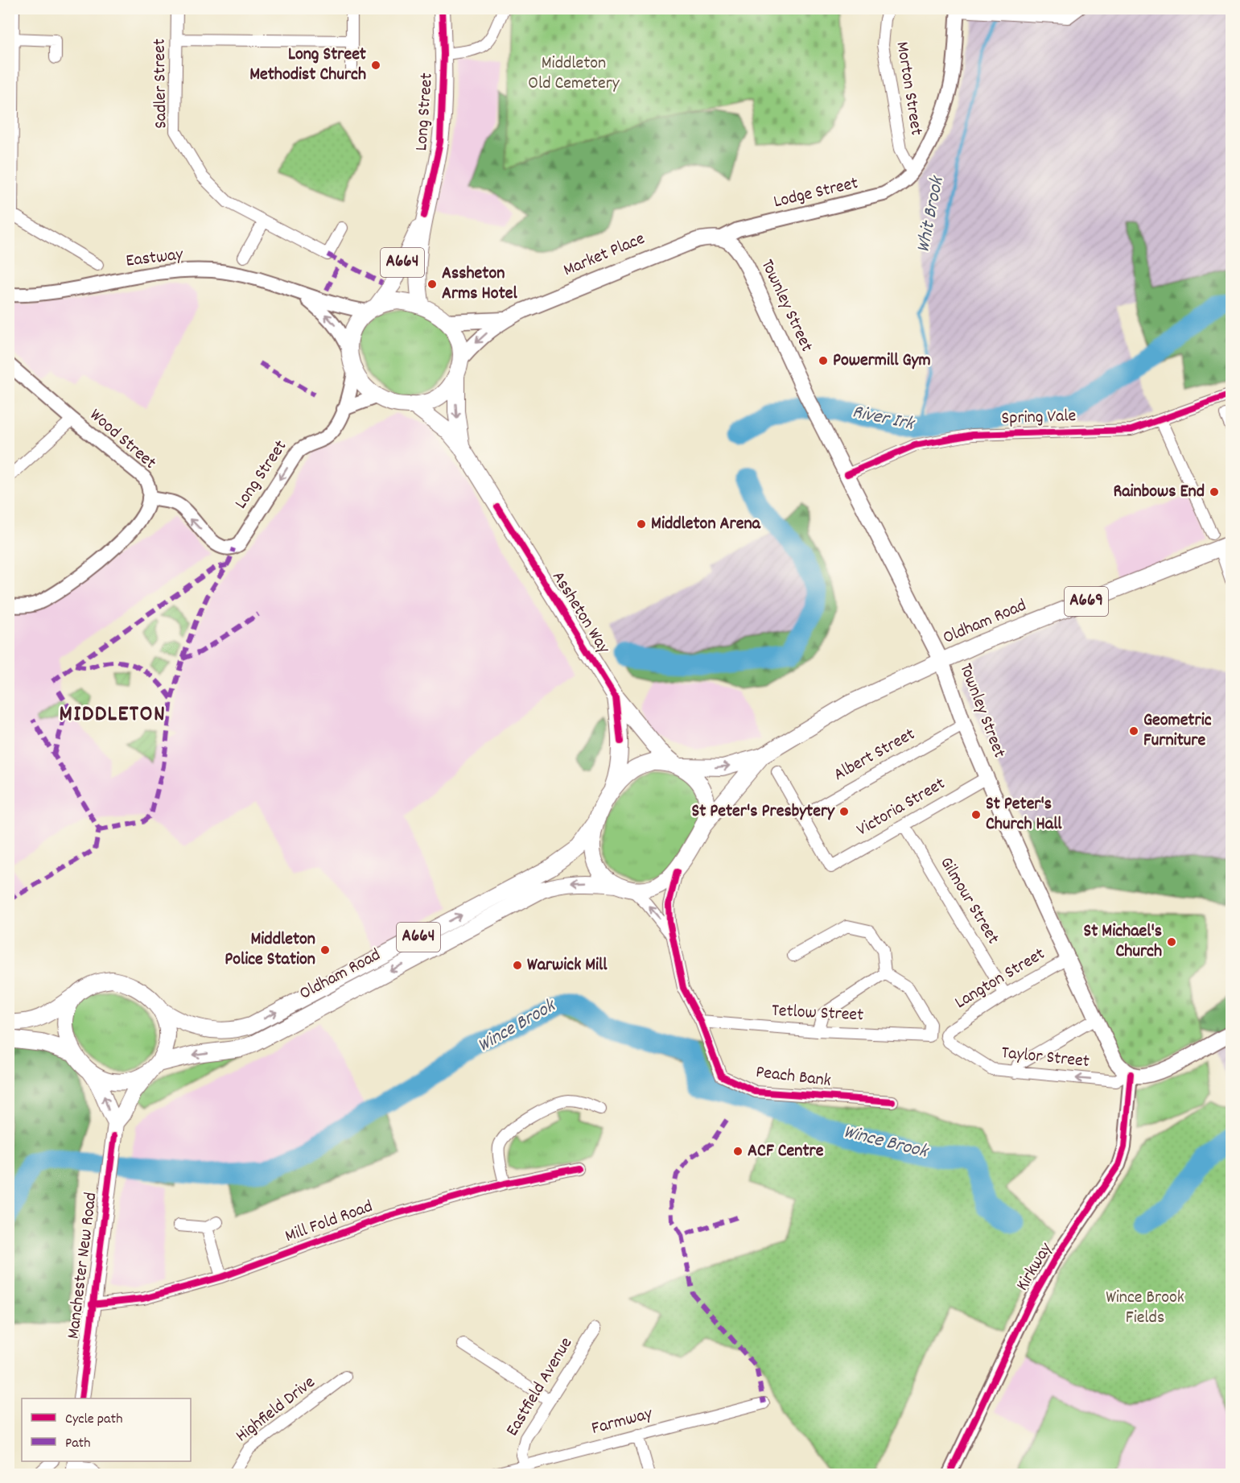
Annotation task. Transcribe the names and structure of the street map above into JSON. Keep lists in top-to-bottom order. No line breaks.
{"streets":{"main road":["Long Street","Market Place","A664","Townley Street","A669","Assheton Way","Oldham Road","Manchester New Road"],"street":["Sadler Street","Morton Street","Lodge Street","Eastway","Spring Vale","Wood Street","Albert Street","Victoria Street","Gilmour Street","Langton Street","Tetlow Street","Taylor Street","Peach Bank","Mill Fold Road","Kirkway","Eastfield Avenue","Highfield Drive","Farmway"]},"crossings":[["Morton Street","Lodge Street"],["Long Street","Market Place"],["Long Street","Eastway"],["Long Street","A664"],["Long Street","Wood Street"],["Long Street","Assheton Way"],["Lodge Street","Market Place"],["Lodge Street","Townley Street"],["Market Place","Eastway"],["Market Place","A664"],["Market Place","Townley Street"],["Market Place","Assheton Way"],["Eastway","A664"],["Eastway","Assheton Way"],["A664","Assheton Way"],["A664","Oldham Road"],["A664","Peach Bank"],["A664","Manchester New Road"],["Townley Street","Spring Vale"],["Townley Street","Oldham Road"],["Townley Street","Albert Street"],["Townley Street","Victoria Street"],["Townley Street","Langton Street"],["Townley Street","Taylor Street"],["Townley Street","Kirkway"],["Assheton Way","Oldham Road"],["Assheton Way","Peach Bank"],["Oldham Road","Peach Bank"],["Oldham Road","Manchester New Road"],["Albert Street","Victoria Street"],["Victoria Street","Gilmour Street"],["Gilmour Street","Langton Street"],["Langton Street","Taylor Street"],["Tetlow Street","Peach Bank"],["Taylor Street","Kirkway"],["Mill Fold Road","Manchester New Road"],["Eastfield Avenue","Farmway"]],"one_way":["Taylor Street"],"districts":["MIDDLETON"],"water":["Whit Brook","River Irk","Wince Brook"],"parks":["Middleton Old Cemetery","Wince Brook Fields"],"places":["Long Street Methodist Church","Assheton Arms Hotel","Powermill Gym","Rainbows End","Middleton Arena","Geometric Furniture","St Peter's Presbytery","St Peter's Church Hall","St Michael's Church","Middleton Police Station","Warwick Mill","ACF Centre"],"legend":["Cycle path","Path"]}
